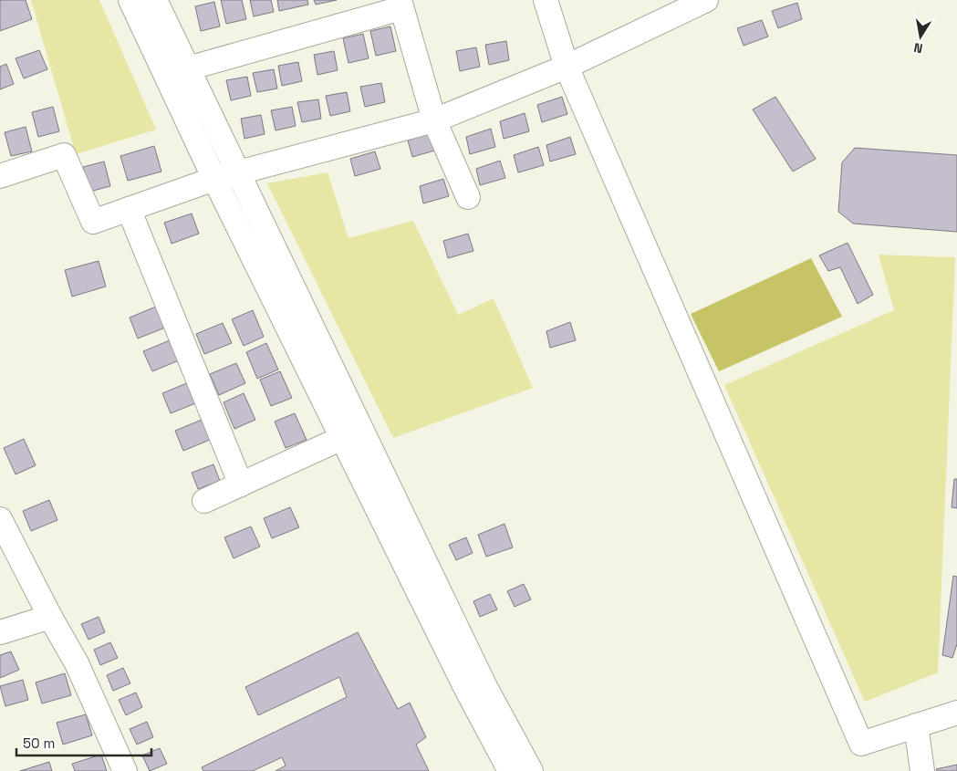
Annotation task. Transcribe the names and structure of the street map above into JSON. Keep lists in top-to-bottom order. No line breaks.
{"scale_bar":"50 m","north":"bottom"}
